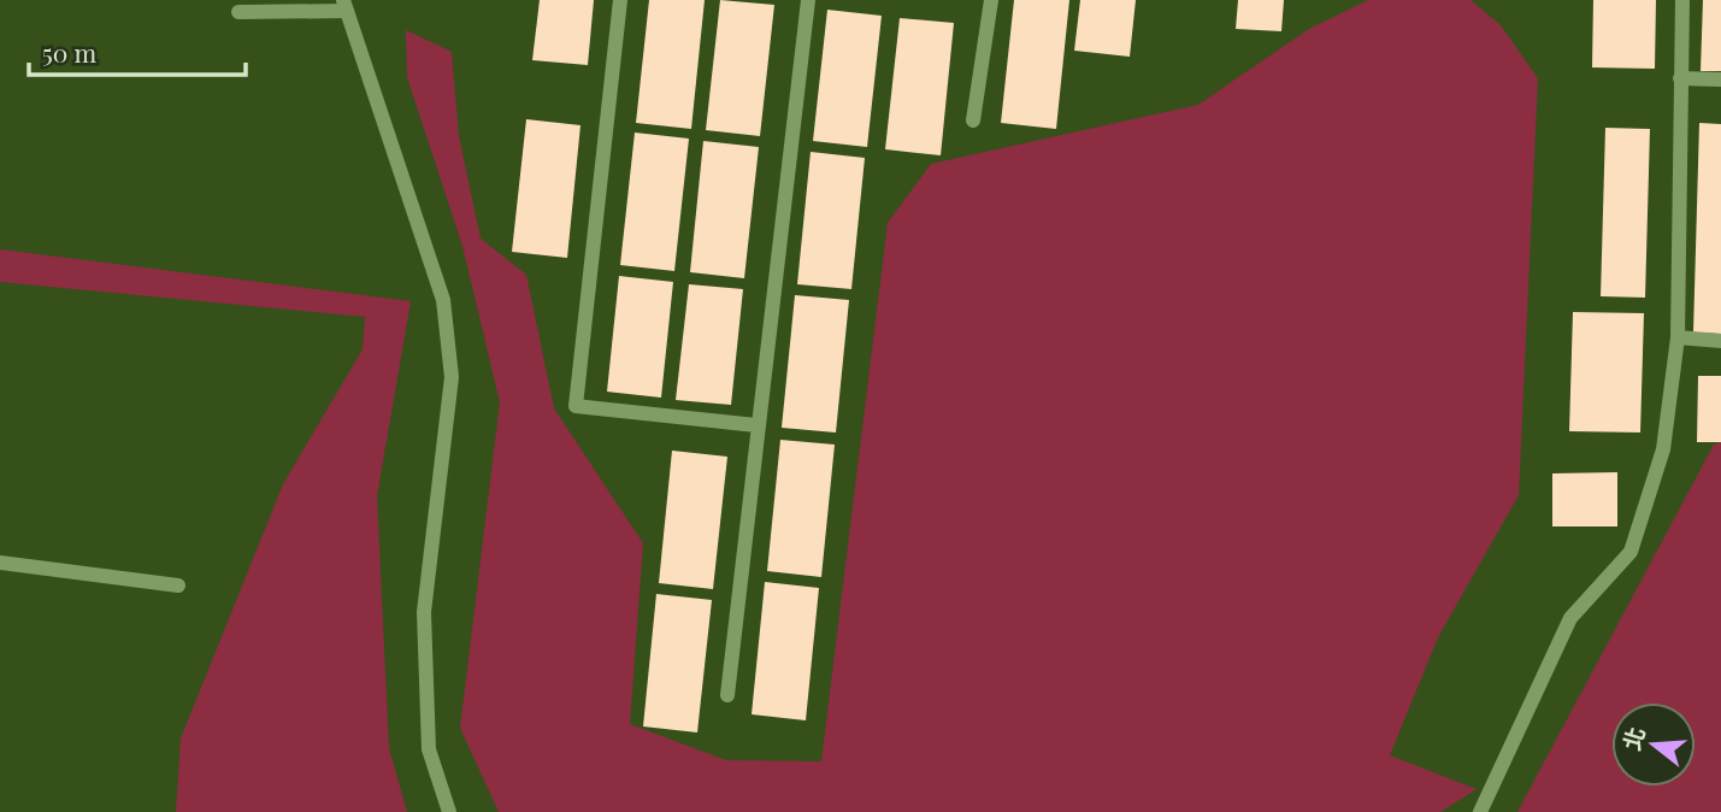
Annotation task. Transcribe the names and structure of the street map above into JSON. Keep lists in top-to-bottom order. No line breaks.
{"scale_bar":"50 m","north":"left"}
